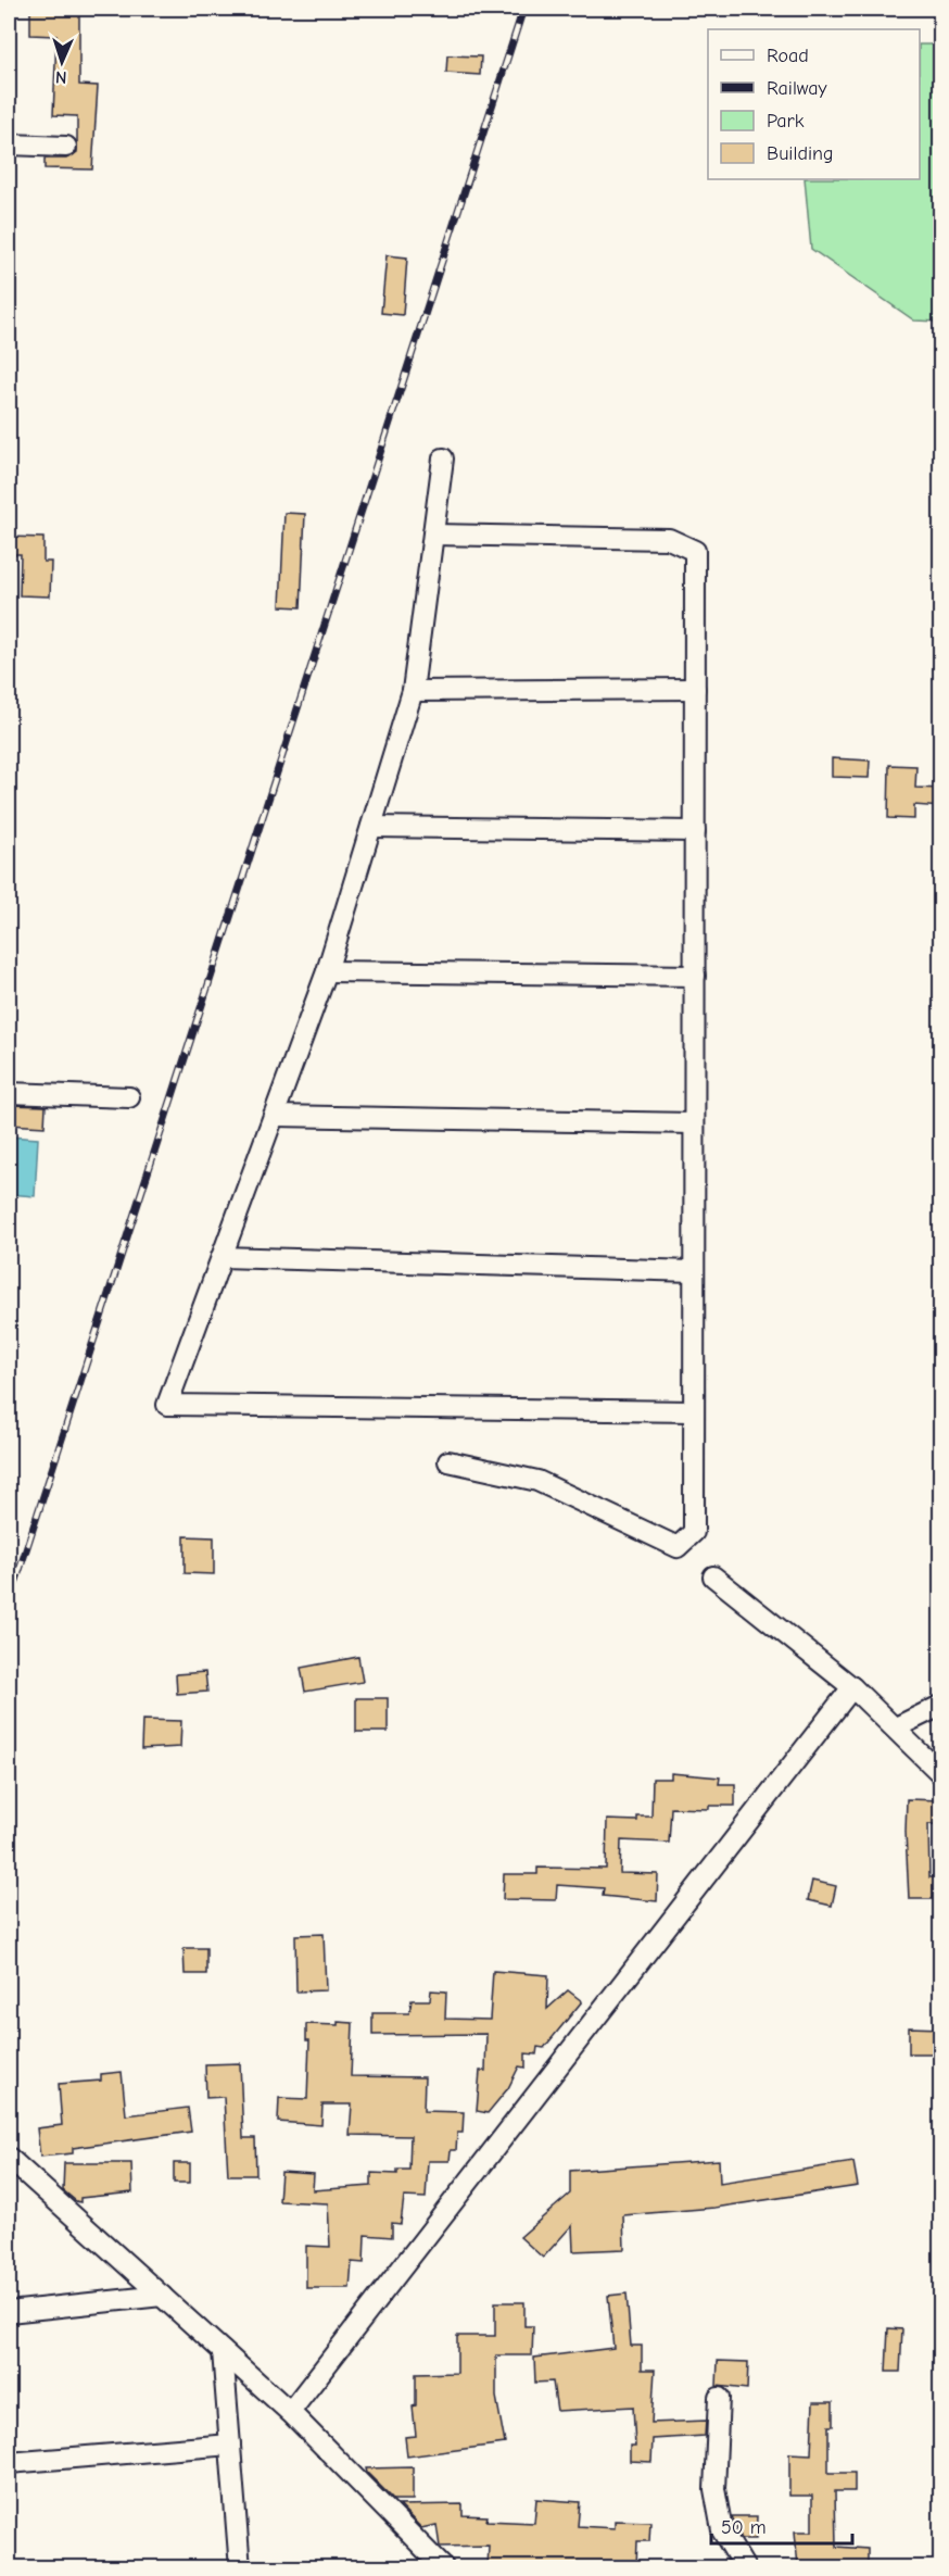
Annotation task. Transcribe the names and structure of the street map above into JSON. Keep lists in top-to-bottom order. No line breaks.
{"legend":["Road","Railway","Park","Building"],"scale_bar":"50 m","north":"bottom"}
